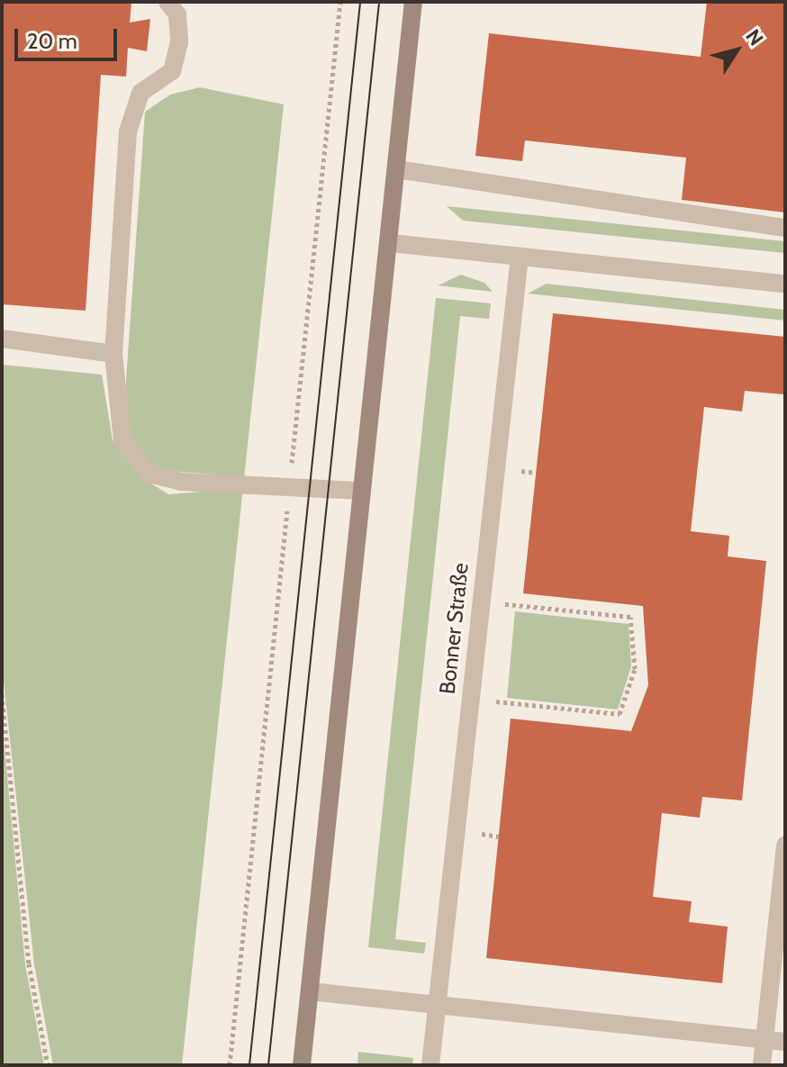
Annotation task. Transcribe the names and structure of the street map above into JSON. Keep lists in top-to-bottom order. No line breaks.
{"streets":{"lane":["Bonner Straße"]},"scale_bar":"20 m","north":"top right"}
